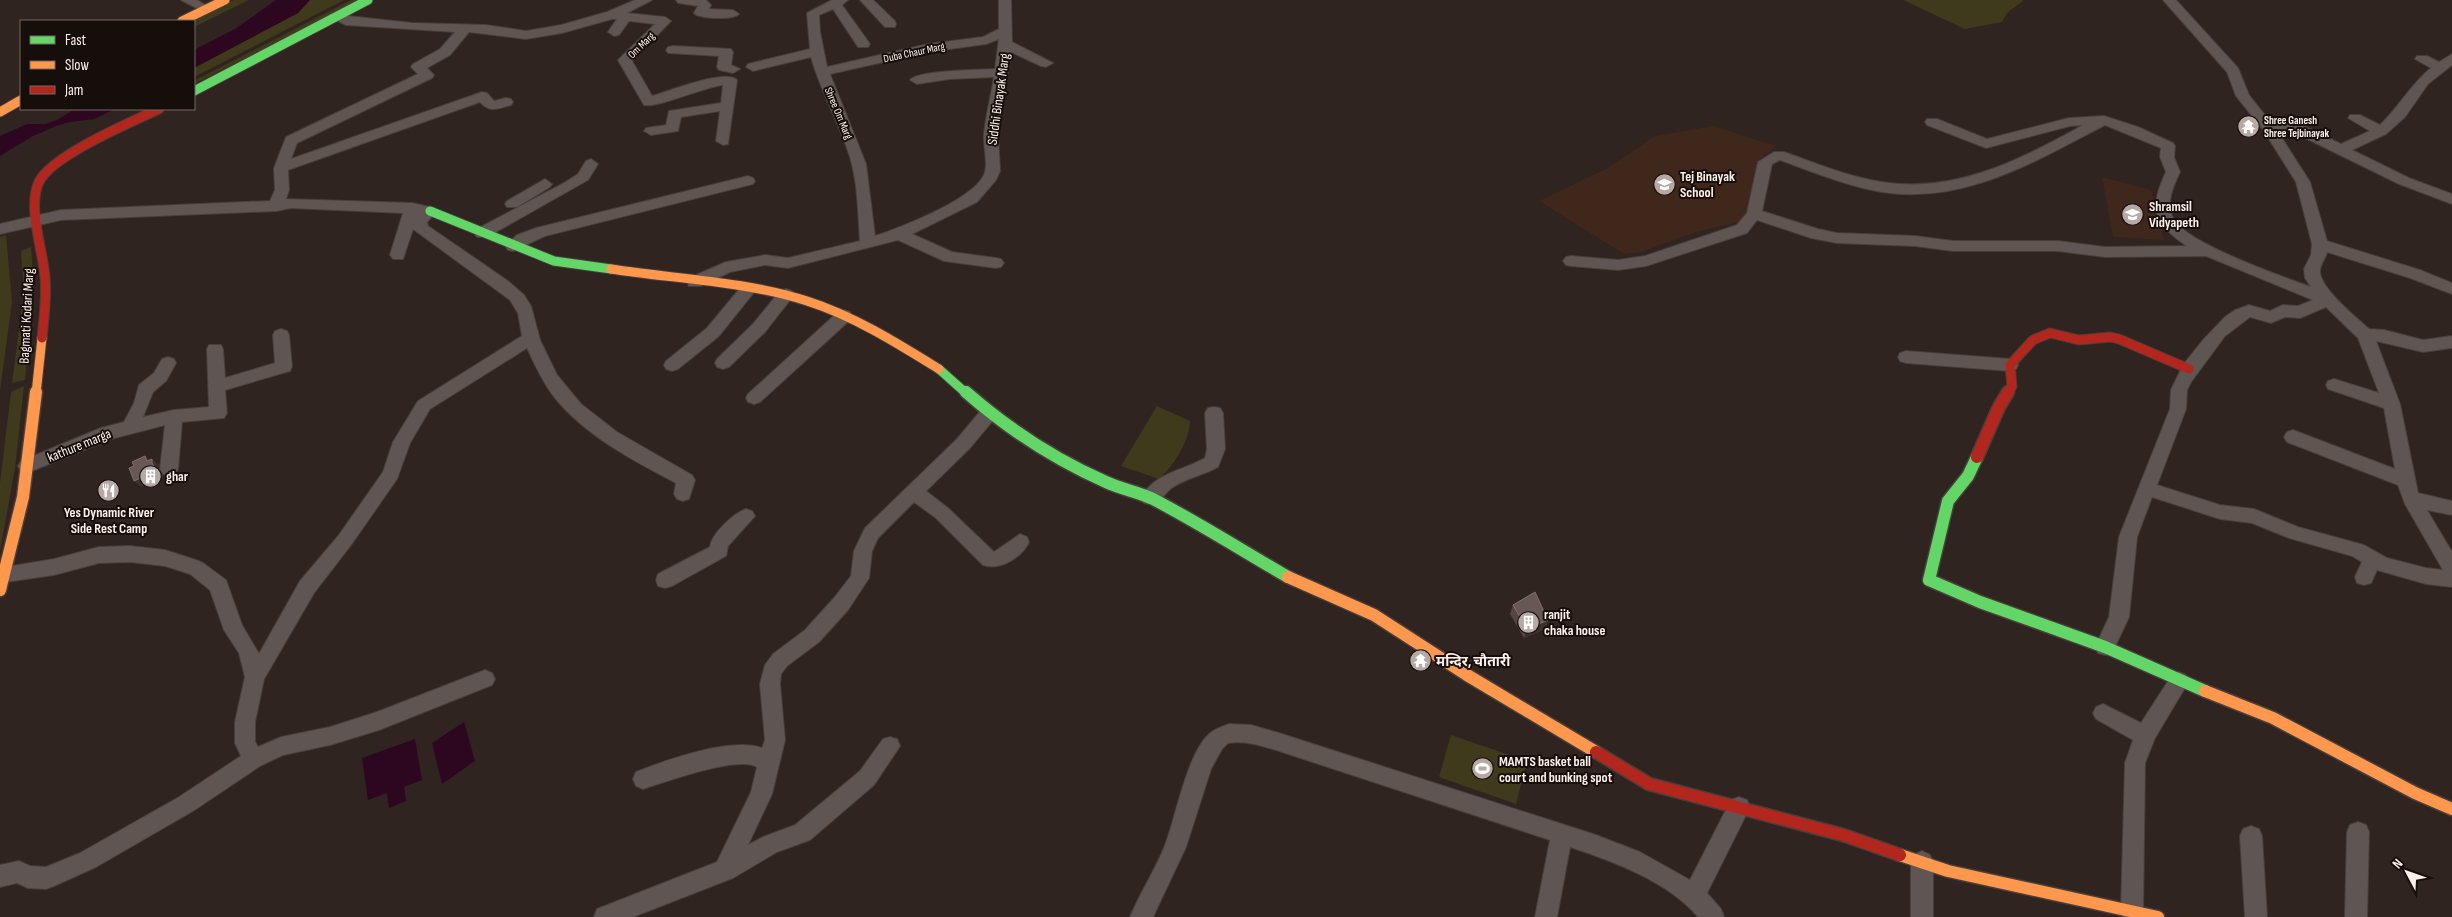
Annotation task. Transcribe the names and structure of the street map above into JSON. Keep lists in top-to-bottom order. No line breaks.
{"streets":{"street":["Om Marg","Duba Chaur Marg","Siddhi Binayak Marg","Shree Om Marg","Bagmati Kodari Marg","kathure marga"]},"crossings":[["Om Marg","Shree Om Marg"],["Duba Chaur Marg","Siddhi Binayak Marg"],["Duba Chaur Marg","Shree Om Marg"],["Siddhi Binayak Marg","Shree Om Marg"],["Bagmati Kodari Marg","kathure marga"]],"places":{"temple":["Shree Ganesh Shree Tejbinayak","मन्दिर, चौतारी"],"school or university":["Tej Binayak School","Shramsil Vidyapeth"],"building":["ghar","ranjit chaka house"],"restaurant":["Yes Dynamic River Side Rest Camp"],"sports":["MAMTS basket ball court and bunking spot"]},"legend":["Fast","Slow","Jam"],"north":"top left"}
